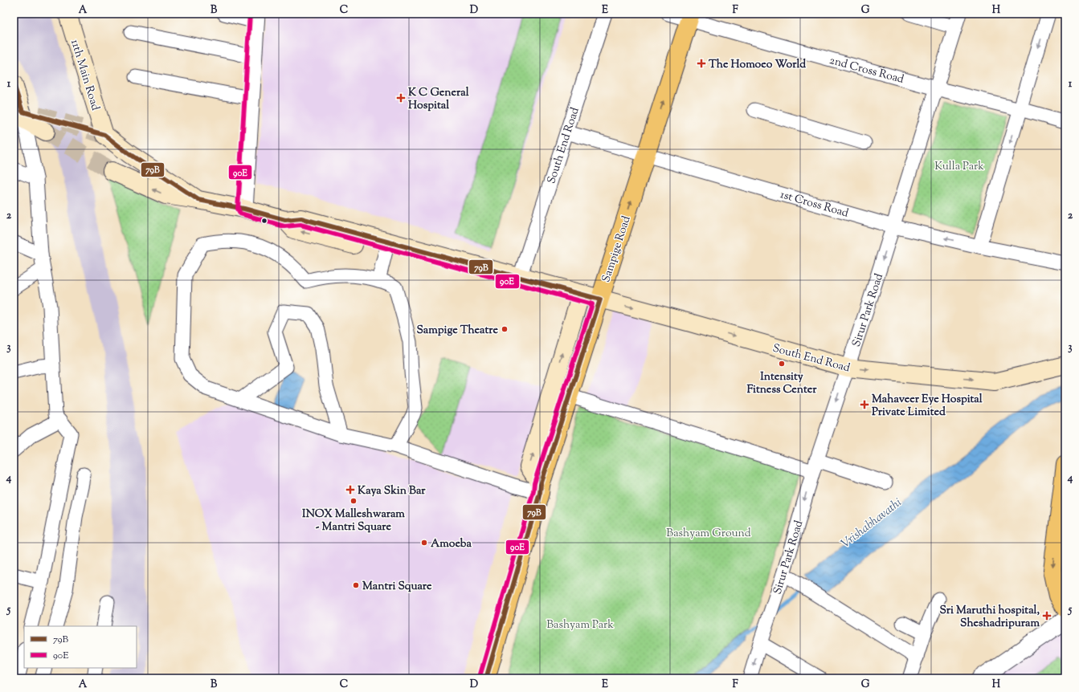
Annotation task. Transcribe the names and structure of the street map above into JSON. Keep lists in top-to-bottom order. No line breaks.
{"streets":{"main road":["11th Main Road","South End Road","Sampige Road"],"street":["2nd Cross Road","1st Cross Road","Sirur Park Road"]},"crossings":[["2nd Cross Road","Sampige Road"],["2nd Cross Road","Sirur Park Road"],["South End Road","1st Cross Road"],["South End Road","Sampige Road"],["South End Road","Sirur Park Road"],["1st Cross Road","Sampige Road"],["1st Cross Road","Sirur Park Road"]],"one_way":["Sampige Road","Sirur Park Road"],"water":["Vrishabhavathi"],"parks":["Kulla Park","Bashyam Ground","Bashyam Park"],"places":{"health":["The Homoeo World","K C General Hospital","Mahaveer Eye Hospital Private Limited","Kaya Skin Bar","Sri Maruthi hospital, Sheshadripuram"],"other":["Sampige Theatre","Intensity Fitness Center","INOX Malleshwaram - Mantri Square","Amoeba","Mantri Square"]},"lines":["transit line 90E","transit line 79B"],"legend":["79B","90E"],"grid":{"columns":["A","B","C","D","E","F","G","H"],"rows":["1","2","3","4","5"]}}
